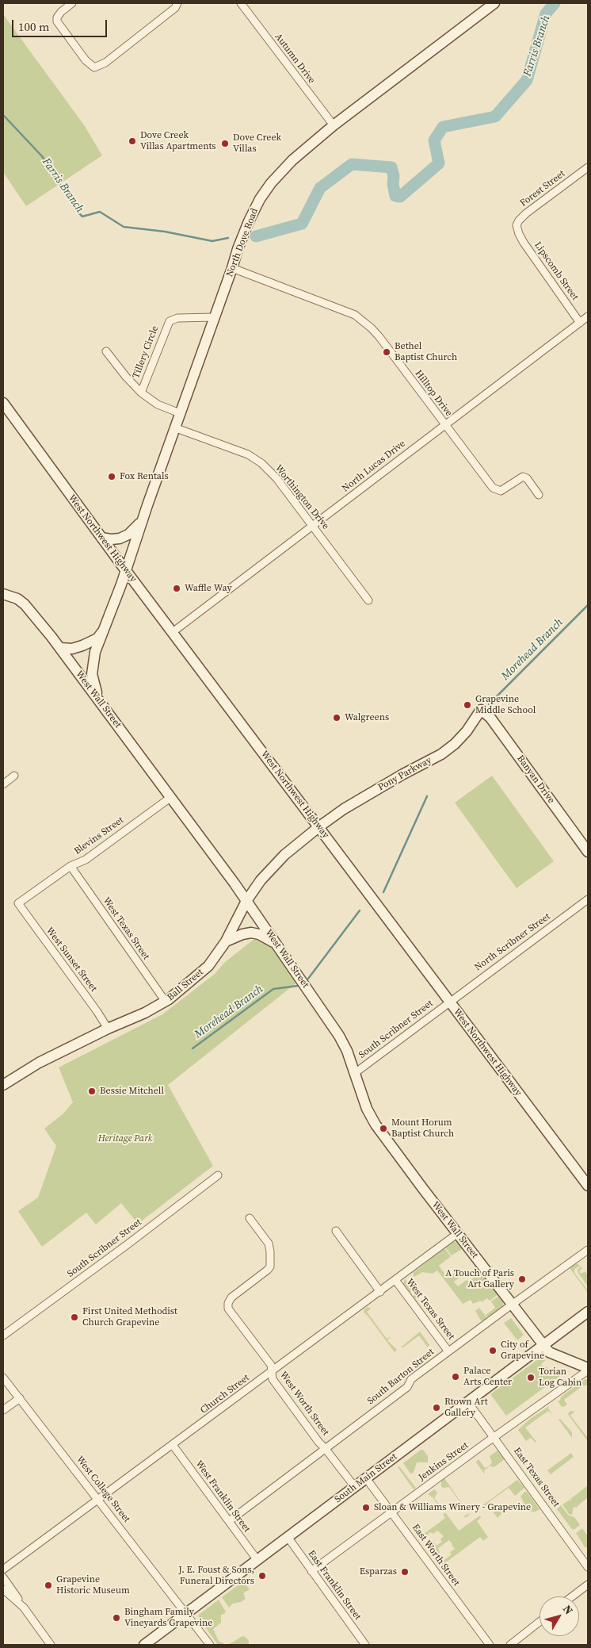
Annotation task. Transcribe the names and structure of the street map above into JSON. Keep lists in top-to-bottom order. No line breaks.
{"streets":{"street":["Autumn Drive","Forest Street","North Dove Road","Lipscomb Street","Tillery Circle","Hilltop Drive","North Lucas Drive","Worthington Drive","West Northwest Highway","West Wall Street","Pony Parkway","Banyan Drive","Blevins Street","West Texas Street","North Scribner Street","West Sunset Street","Ball Street","South Scribner Street","South Barton Street","Church Street","West Worth Street","Jenkins Street","East Texas Street","South Main Street","West College Street","West Franklin Street","East Worth Street","East Franklin Street"]},"crossings":[["Autumn Drive","North Dove Road"],["Forest Street","Lipscomb Street"],["North Dove Road","Tillery Circle"],["North Dove Road","Hilltop Drive"],["North Dove Road","Worthington Drive"],["North Dove Road","West Northwest Highway"],["North Dove Road","West Wall Street"],["Lipscomb Street","North Lucas Drive"],["Hilltop Drive","North Lucas Drive"],["North Lucas Drive","Worthington Drive"],["North Lucas Drive","West Northwest Highway"],["West Northwest Highway","Pony Parkway"],["West Northwest Highway","North Scribner Street"],["West Northwest Highway","Ball Street"],["West Northwest Highway","South Scribner Street"],["West Wall Street","Blevins Street"],["West Wall Street","Ball Street"],["West Wall Street","South Scribner Street"],["West Wall Street","South Barton Street"],["West Wall Street","Church Street"],["West Wall Street","Jenkins Street"],["West Wall Street","South Main Street"],["Pony Parkway","Banyan Drive"],["Pony Parkway","Ball Street"],["Blevins Street","West Texas Street"],["Blevins Street","West Sunset Street"],["West Texas Street","Ball Street"],["West Texas Street","South Barton Street"],["West Texas Street","Church Street"],["North Scribner Street","South Scribner Street"],["West Sunset Street","Ball Street"],["South Barton Street","West Worth Street"],["South Barton Street","West Franklin Street"],["Church Street","West Worth Street"],["Church Street","West College Street"],["Church Street","West Franklin Street"],["West Worth Street","South Main Street"],["Jenkins Street","East Texas Street"],["Jenkins Street","East Worth Street"],["Jenkins Street","East Franklin Street"],["East Texas Street","South Main Street"],["South Main Street","West College Street"],["South Main Street","West Franklin Street"],["South Main Street","East Worth Street"],["South Main Street","East Franklin Street"]],"water":["Farris Branch","Morehead Branch"],"parks":["Heritage Park"],"places":["Dove Creek Villas Apartments","Dove Creek Villas","Bethel Baptist Church","Fox Rentals","Waffle Way","Grapevine Middle School","Walgreens","Bessie Mitchell","Mount Horum Baptist Church","A Touch of Paris Art Gallery","First United Methodist Church Grapevine","City of Grapevine","Palace Arts Center","Torian Log Cabin","Rtown Art Gallery","Sloan & Williams Winery - Grapevine","Esparzas","J. E. Foust & Sons, Funeral Directors","Grapevine Historic Museum","Bingham Family Vineyards Grapevine"],"scale_bar":"100 m","north":"top right"}
